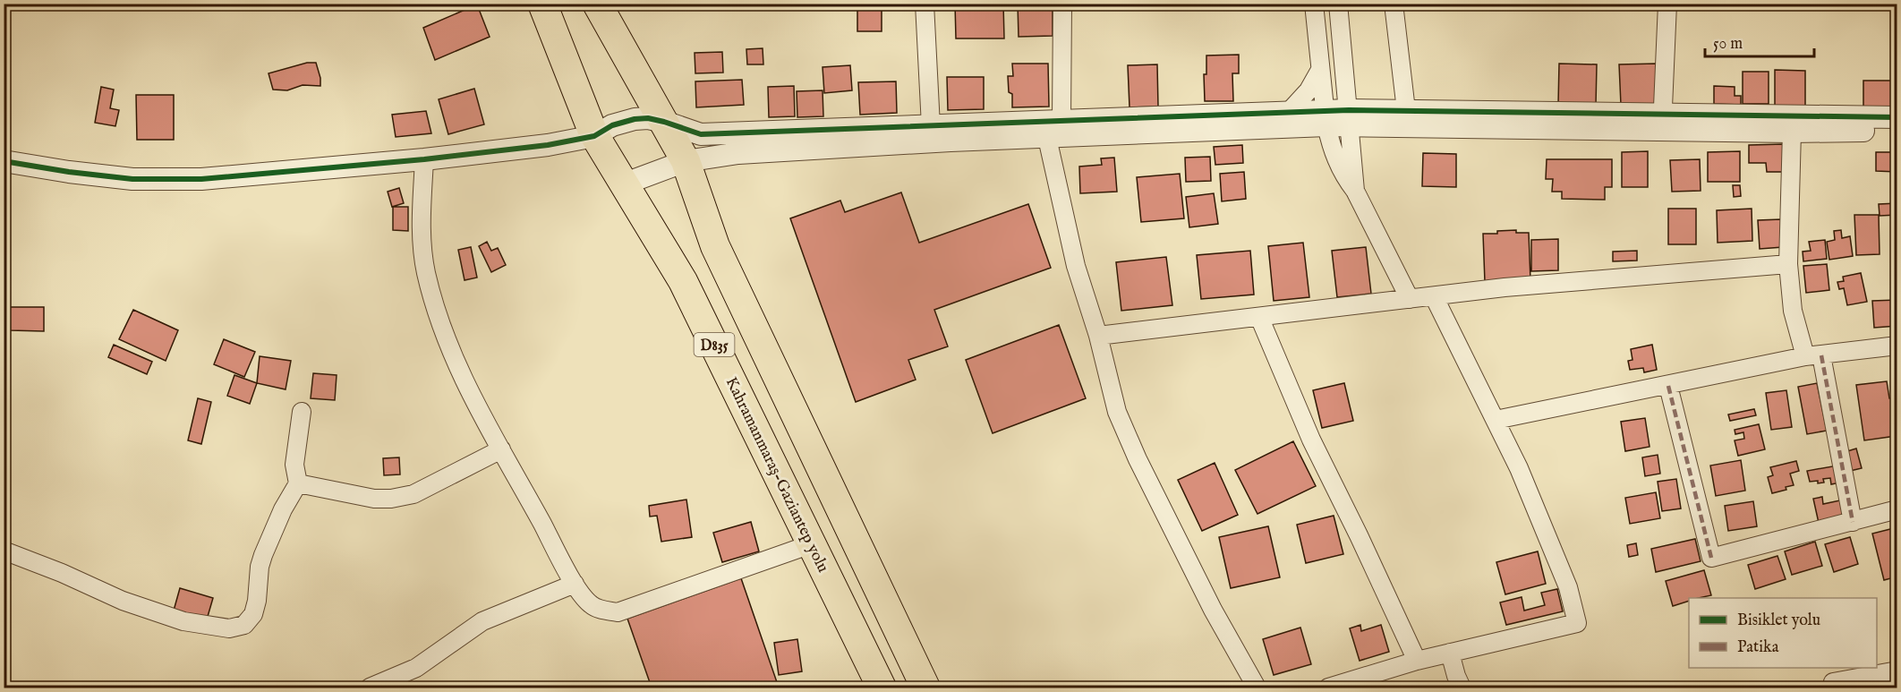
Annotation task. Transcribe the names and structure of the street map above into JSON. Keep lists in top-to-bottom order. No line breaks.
{"streets":{"highway":["D835","Kahramanmaraş-Gaziantep yolu"]},"legend":["Bisiklet yolu","Patika"],"scale_bar":"50 m"}
